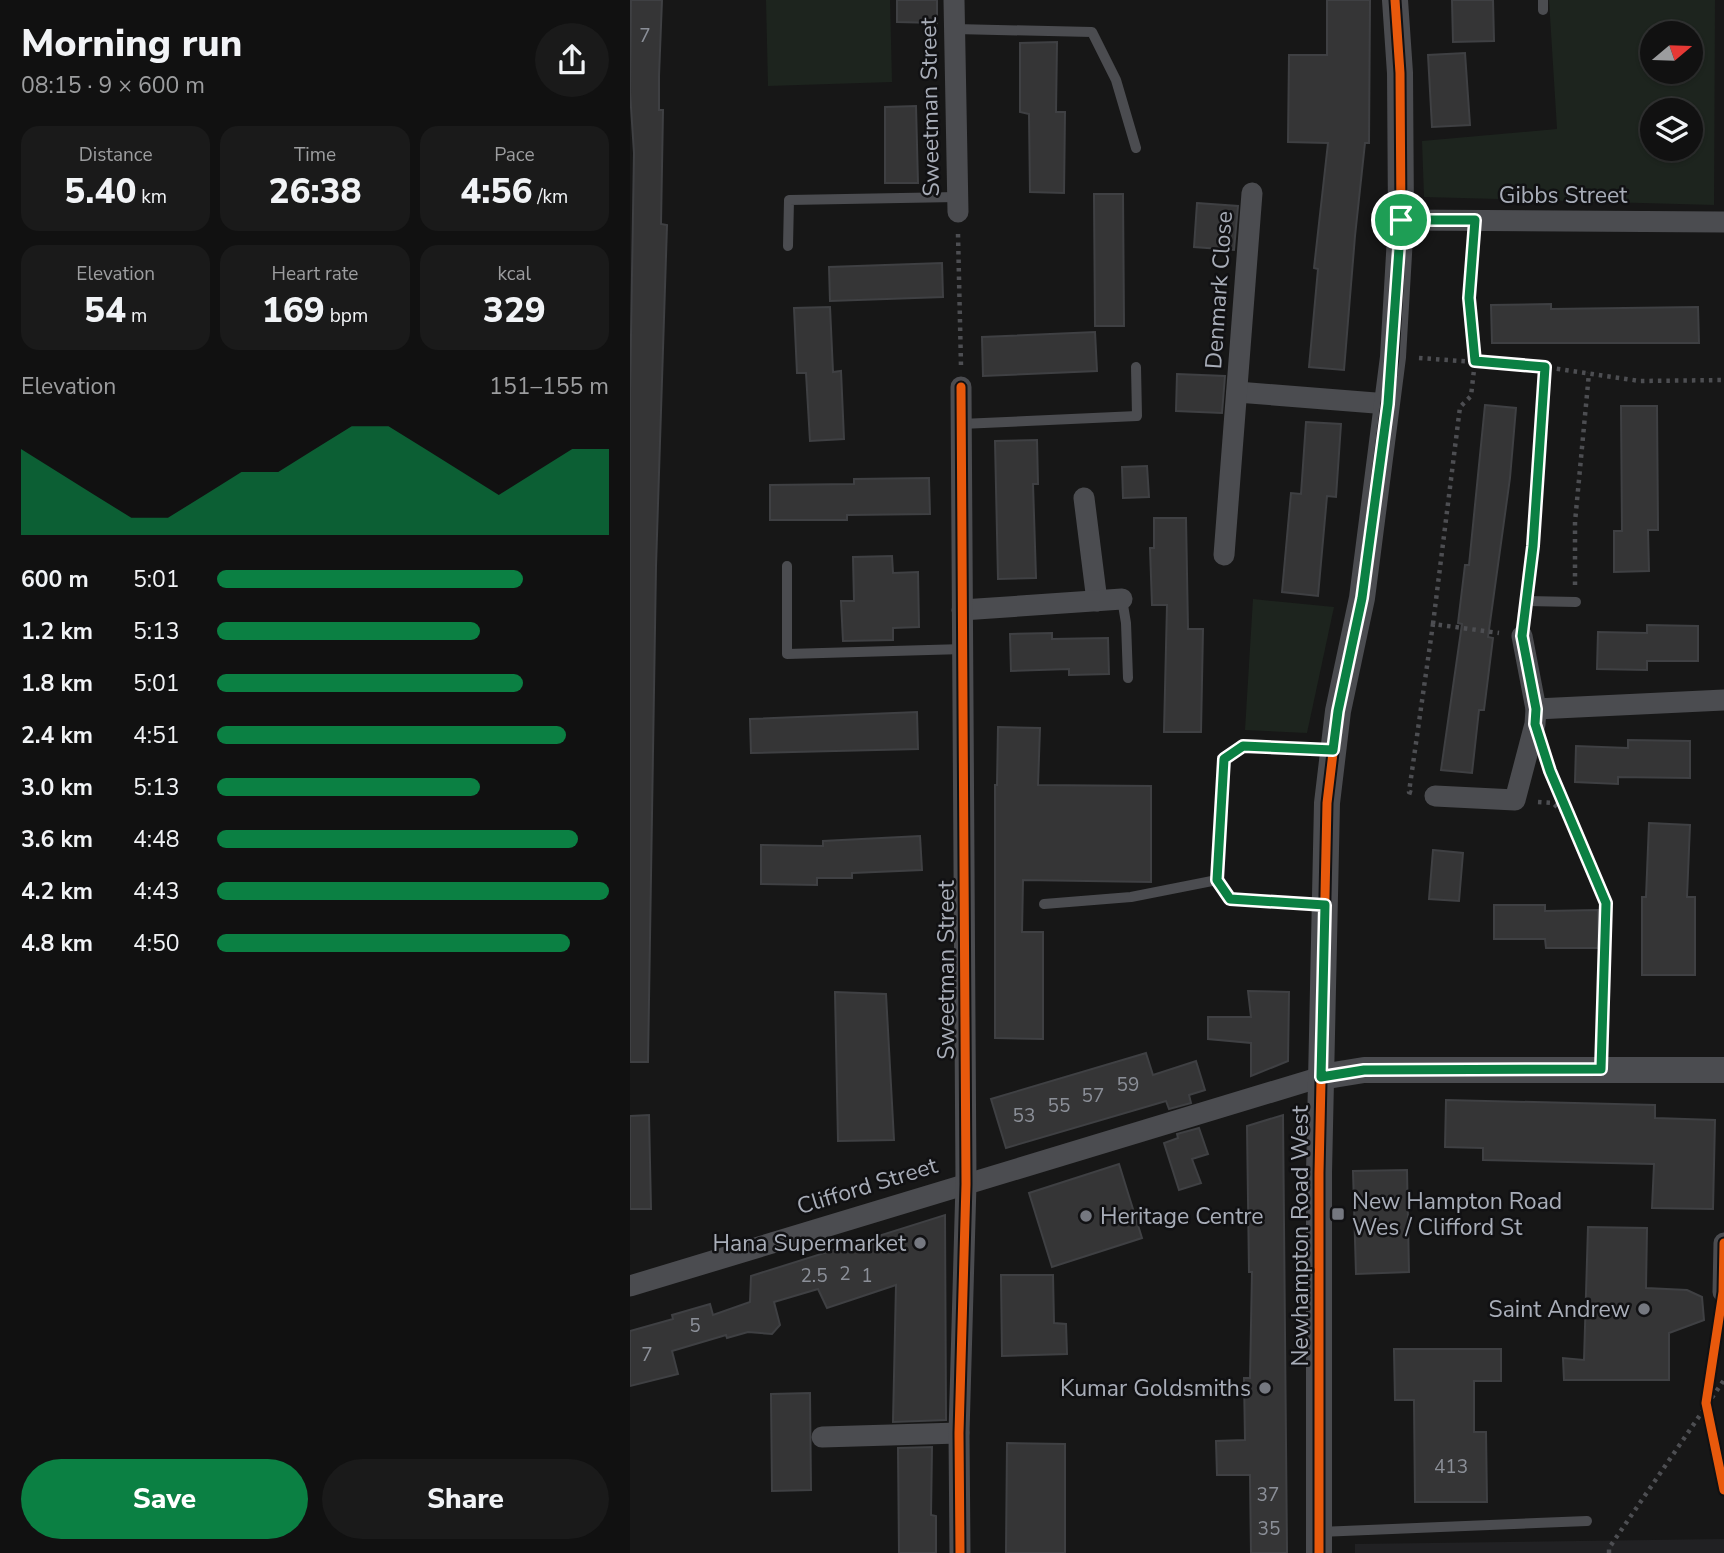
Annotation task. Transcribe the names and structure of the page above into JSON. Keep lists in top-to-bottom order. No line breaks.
{"streets":{"street":["Sweetman Street","Gibbs Street","Denmark Close","Clifford Street","Newhampton Road West"]},"crossings":[["Sweetman Street","Clifford Street"],["Gibbs Street","Newhampton Road West"],["Denmark Close","Newhampton Road West"],["Clifford Street","Newhampton Road West"]],"places":{"transit":["New Hampton Road Wes / Clifford St"],"other":["Heritage Centre","Hana Supermarket","Saint Andrew","Kumar Goldsmiths"]},"house_numbers":["7","59","57","55","53","2","2.5","1","5","7","413","37","35"],"north":"right","page":{"heading":["Morning run","08:15 · 9 × 600 m"],"stats":[["Distance","5.40 km"],["Time","26:38"],["Pace","4:56 /km"],["Elevation","54 m"],["Heart rate","169 bpm"],["kcal","329"]],"chart":["Elevation","151–155 m"],"list":[{"name":"600 m","note":"5:01"},{"name":"1.2 km","note":"5:13"},{"name":"1.8 km","note":"5:01"},{"name":"2.4 km","note":"4:51"},{"name":"3.0 km","note":"5:13"},{"name":"3.6 km","note":"4:48"},{"name":"4.2 km","note":"4:43"},{"name":"4.8 km","note":"4:50"}],"buttons":["Save","Share"]}}
